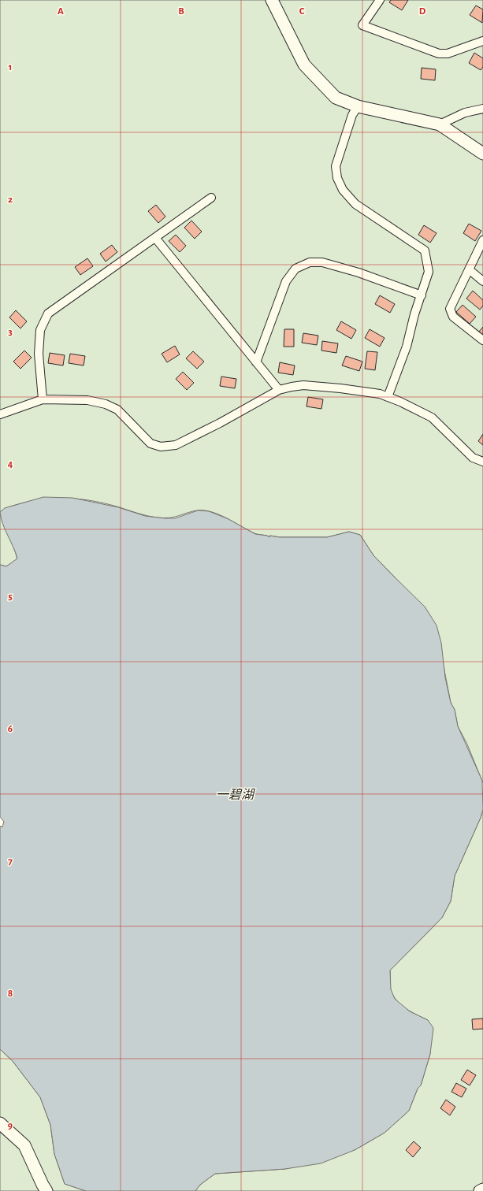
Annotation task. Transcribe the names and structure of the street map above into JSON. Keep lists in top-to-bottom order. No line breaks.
{"water":["一碧湖"],"grid":{"columns":["A","B","C","D"],"rows":["1","2","3","4","5","6","7","8","9"]}}
